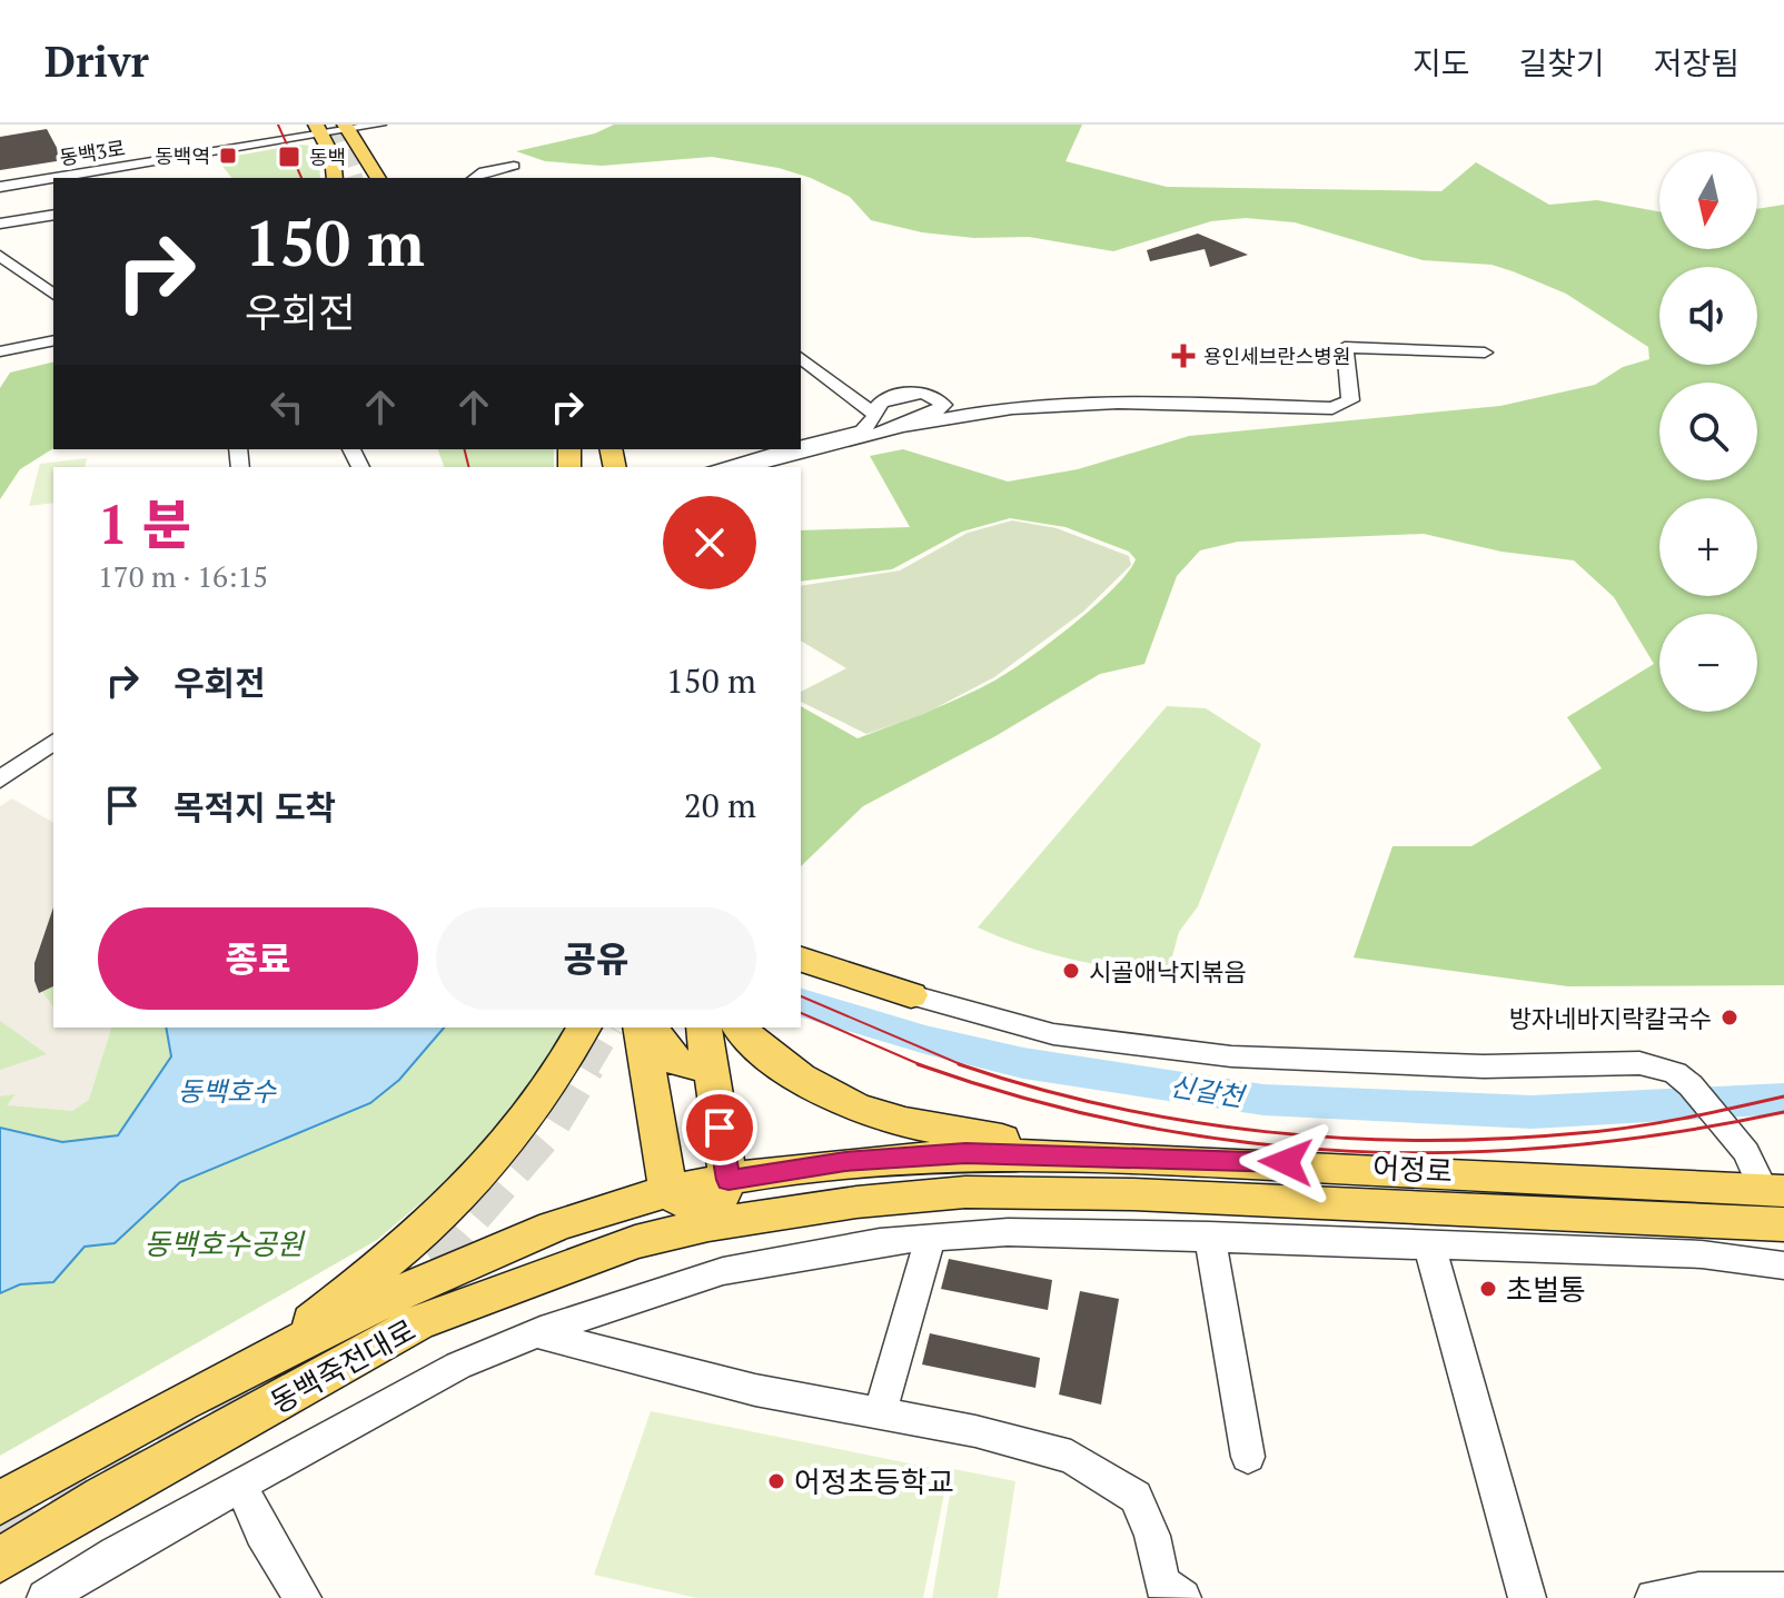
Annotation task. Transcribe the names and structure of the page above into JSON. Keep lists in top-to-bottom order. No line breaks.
{"streets":{"main road":["어정로","동백죽전대로"],"street":["동백3로"]},"crossings":[["어정로","동백죽전대로"]],"water":["동백호수","신갈천"],"parks":["동백호수공원"],"places":{"transit":["동백역","동백"],"health":["용인세브란스병원"],"other":["시골애낙지볶음","방자네바지락칼국수","초벌통","어정초등학교"]},"north":"bottom","page":{"header":"Drivr","nav":["지도","길찾기","저장됨"],"map_buttons":["+","−"],"turn":["150 m","우회전"],"heading":["1 분","170 m · 16:15"],"list":[{"name":"우회전","value":"150 m"},{"name":"목적지 도착","value":"20 m"}],"buttons":["종료","공유"]}}
